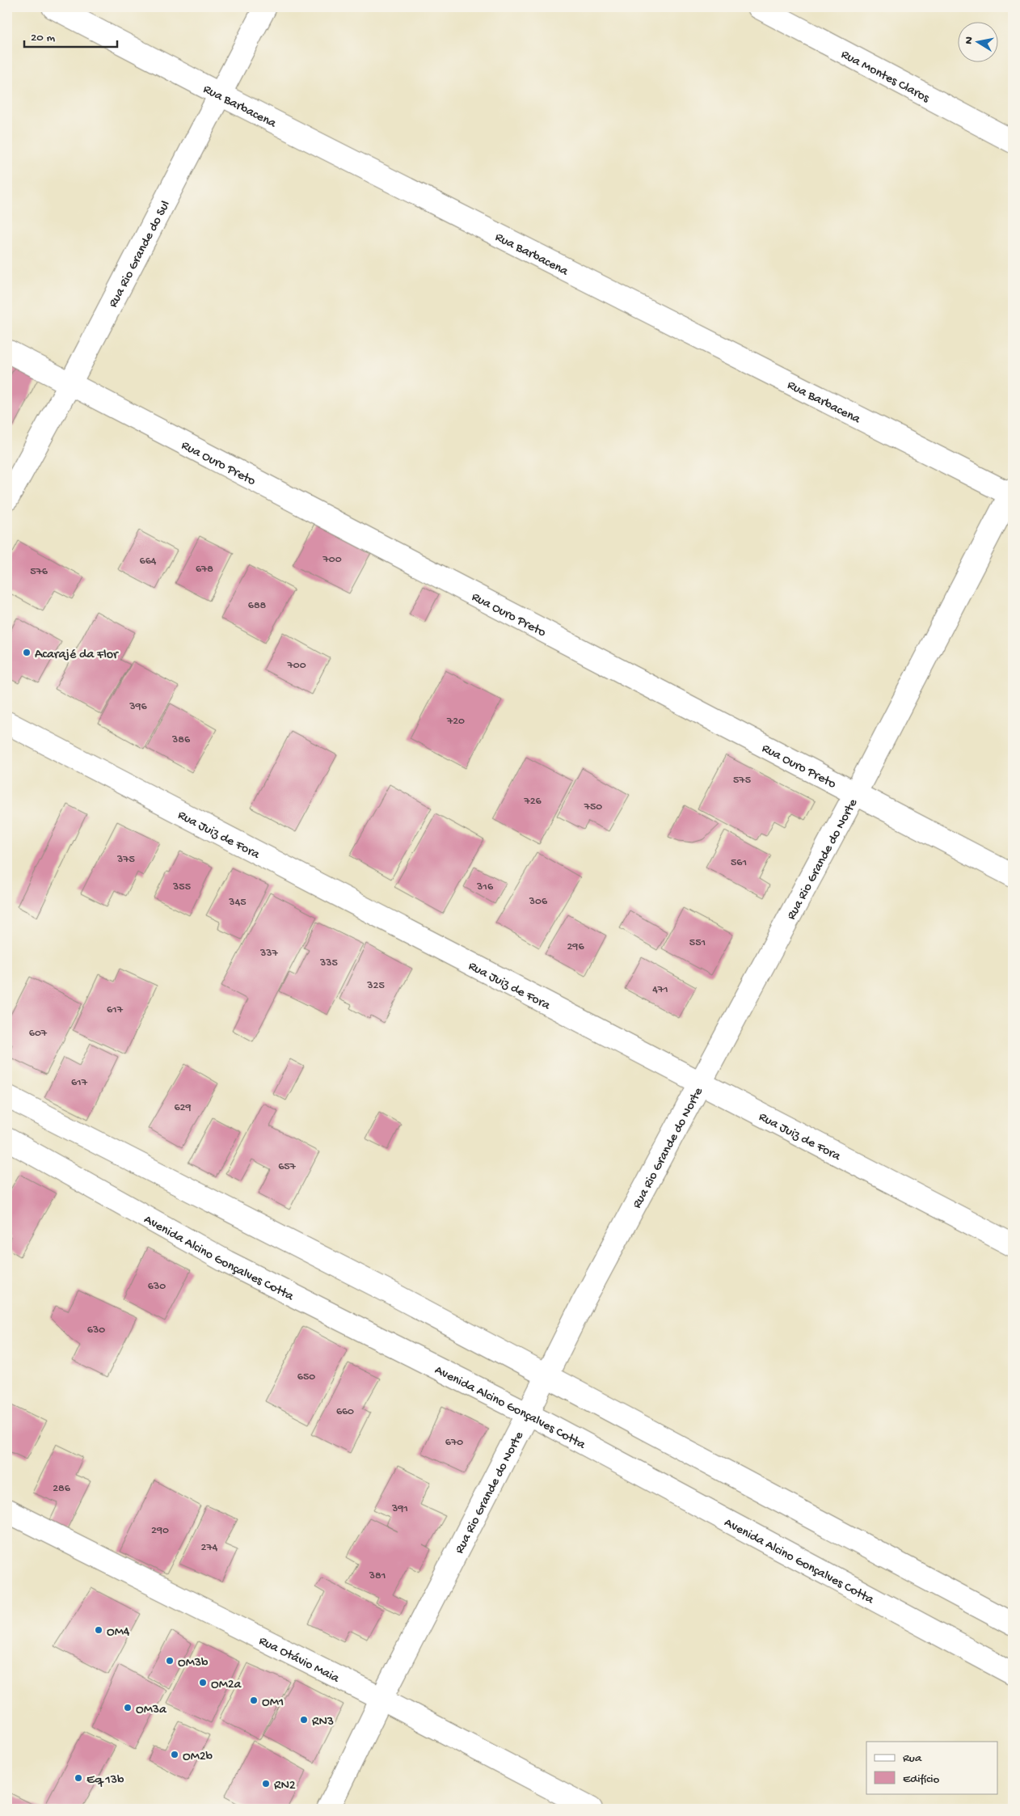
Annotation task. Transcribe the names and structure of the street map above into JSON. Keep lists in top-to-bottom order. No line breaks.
{"streets":{"street":["Rua Montes Claros","Rua Barbacena","Rua Rio Grande do Sul","Rua Ouro Preto","Rua Juiz de Fora","Rua Rio Grande do Norte","Avenida Alcino Gonçalves Cotta","Rua Otávio Maia"]},"crossings":[["Rua Barbacena","Rua Rio Grande do Sul"],["Rua Barbacena","Rua Rio Grande do Norte"],["Rua Rio Grande do Sul","Rua Ouro Preto"],["Rua Ouro Preto","Rua Rio Grande do Norte"],["Rua Juiz de Fora","Rua Rio Grande do Norte"],["Rua Rio Grande do Norte","Avenida Alcino Gonçalves Cotta"],["Rua Rio Grande do Norte","Rua Otávio Maia"]],"places":["Acarajé da Flor","OM4","OM3b","OM2a","OM1","OM3a","RN3","OM2b","Eq 13b","RN2"],"house_numbers":["700","664","678","576","688","700","396","720","386","575","726","750","375","561","355","316","306","345","551","296","337","335","325","471","617","607","617","629","657","630","630","650","660","670","286","391","290","274","381"],"legend":["Rua","Edifício"],"scale_bar":"20 m","north":"left"}
